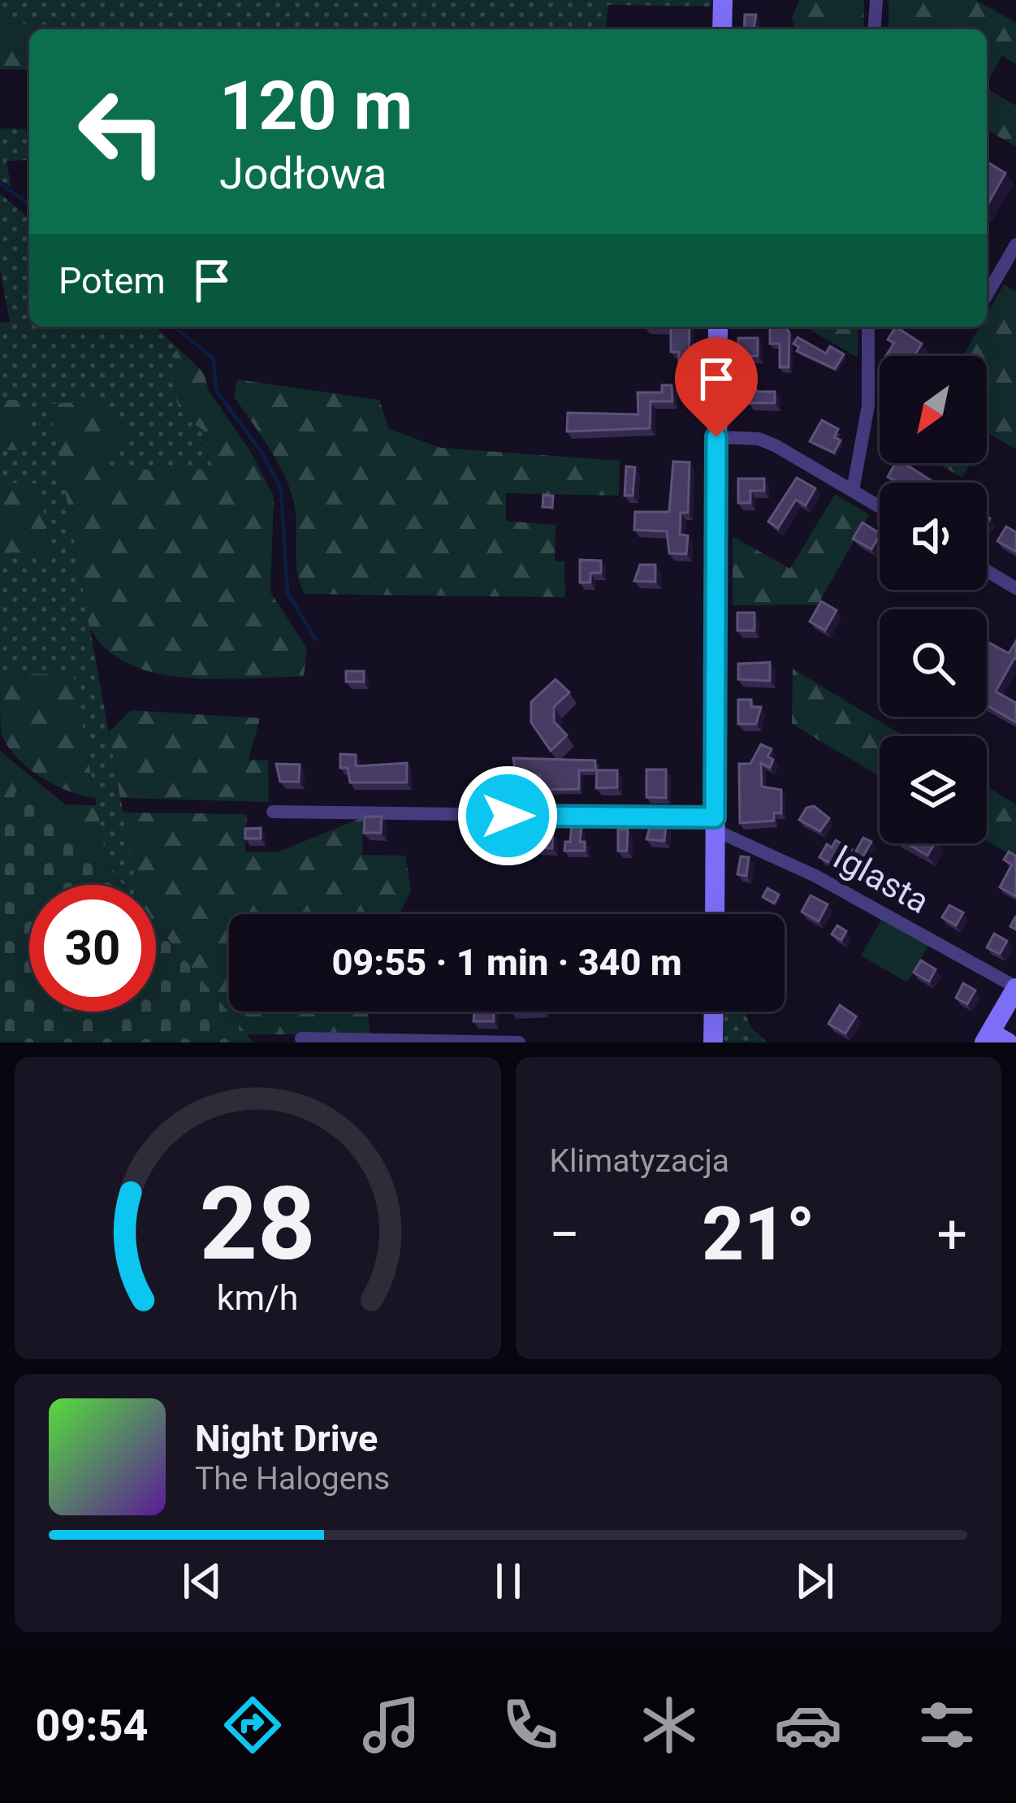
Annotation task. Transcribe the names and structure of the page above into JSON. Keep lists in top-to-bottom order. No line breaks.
{"streets":{"street":["Iglasta"]},"north":"bottom left","page":{"turn":["120 m","Jodłowa"],"then":"Potem","limit":"30","trip":"09:55 · 1 min · 340 m","tile":"Klimatyzacja","heat":["−","21°","+"],"song":["Night Drive","The Halogens"],"tabs":"09:54","gauge":["28","km/h"]}}
